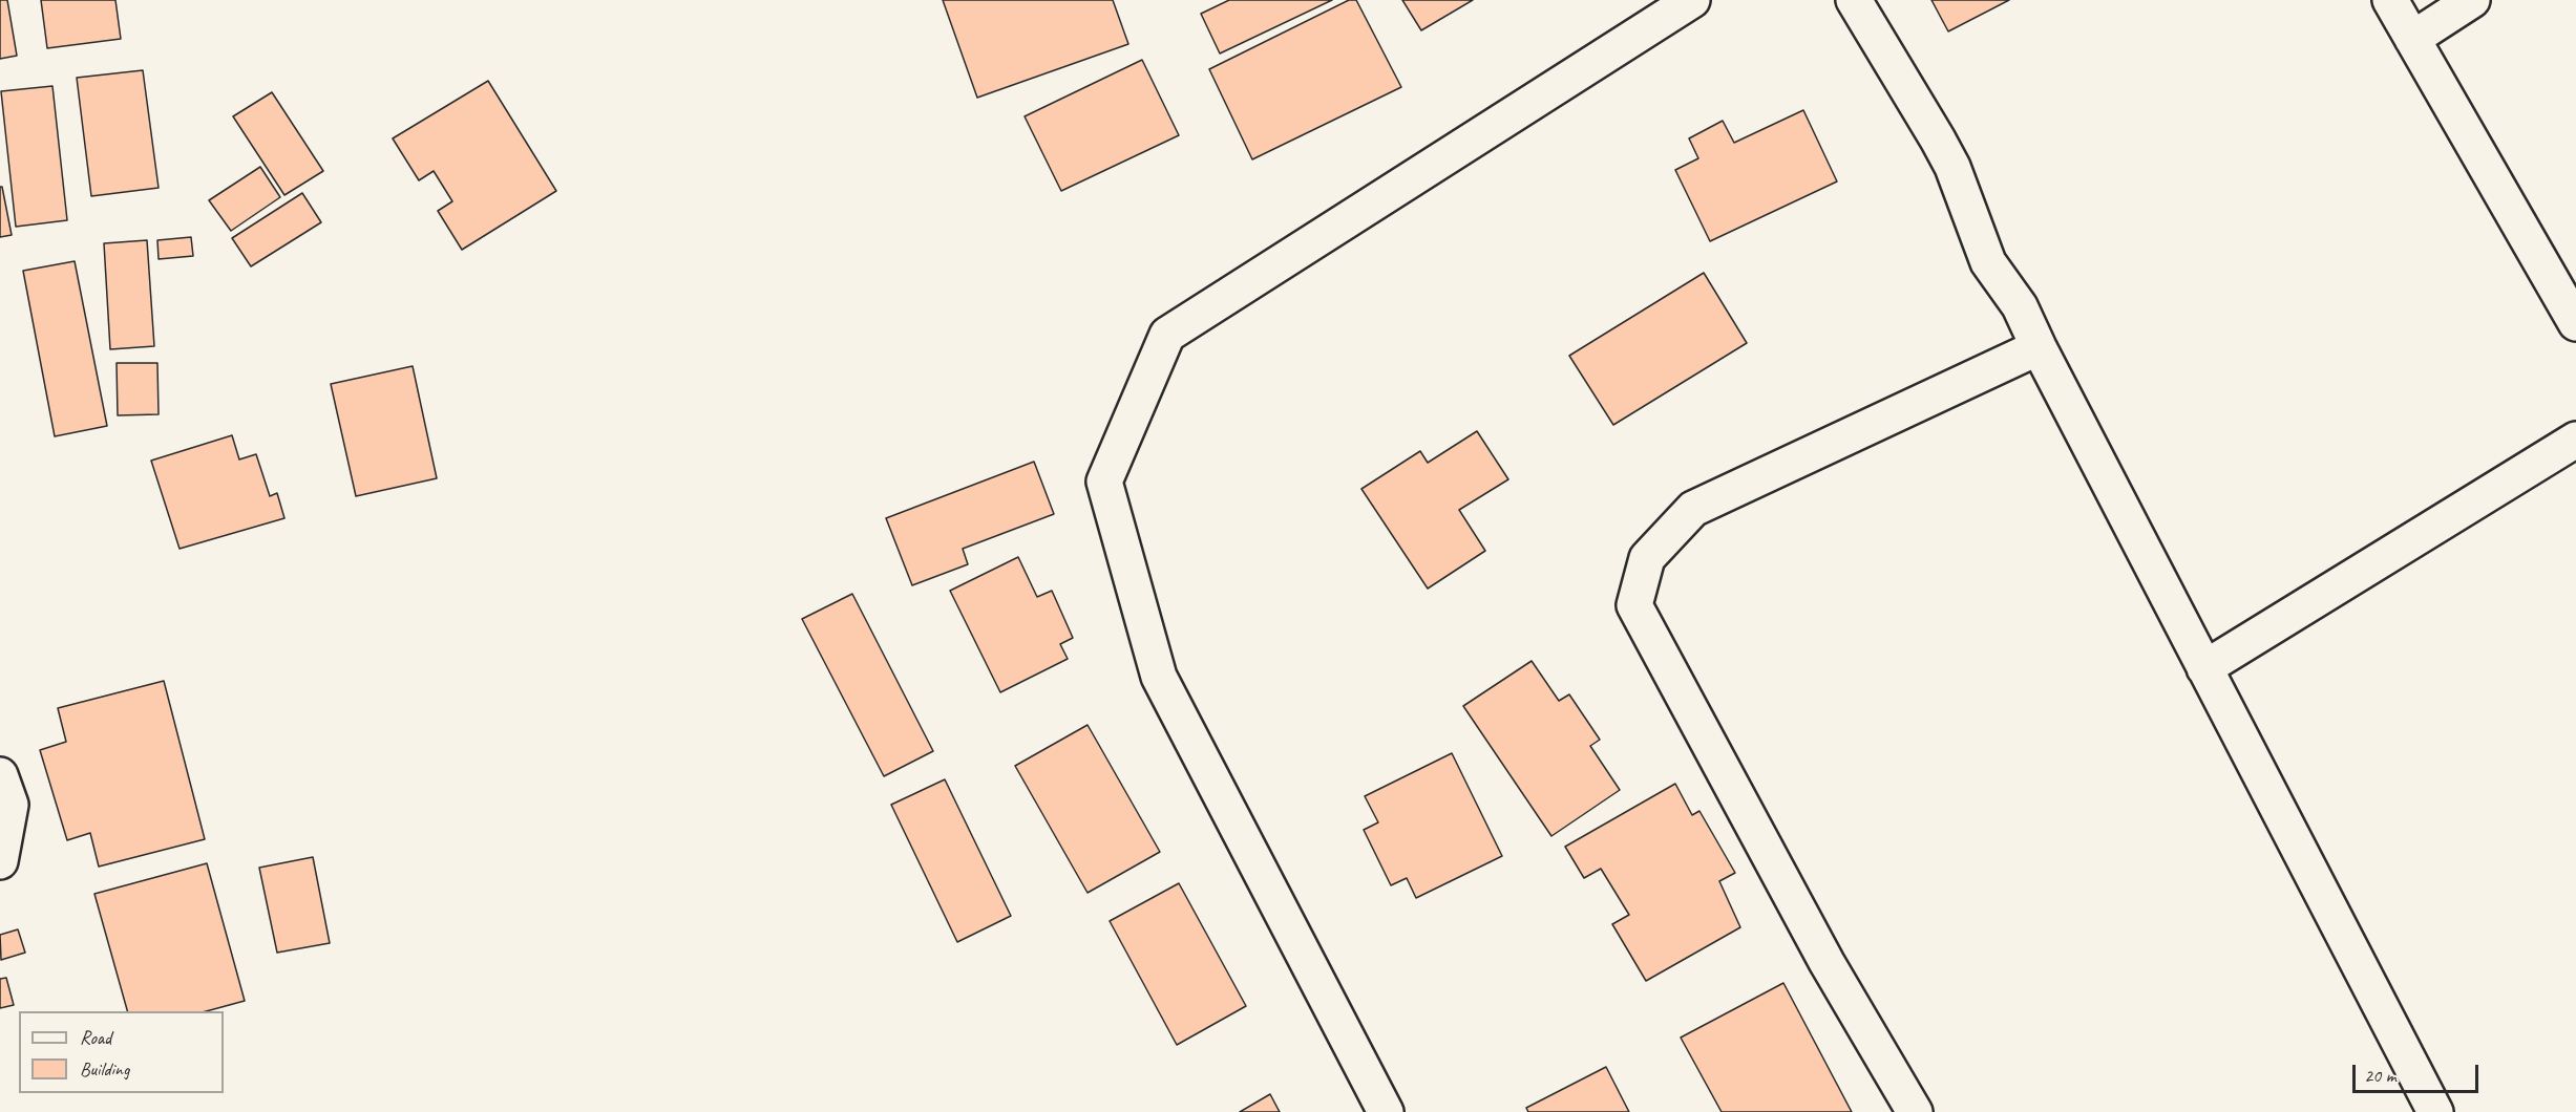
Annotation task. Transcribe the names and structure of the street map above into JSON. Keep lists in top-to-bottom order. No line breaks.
{"legend":["Road","Building"],"scale_bar":"20 m"}
